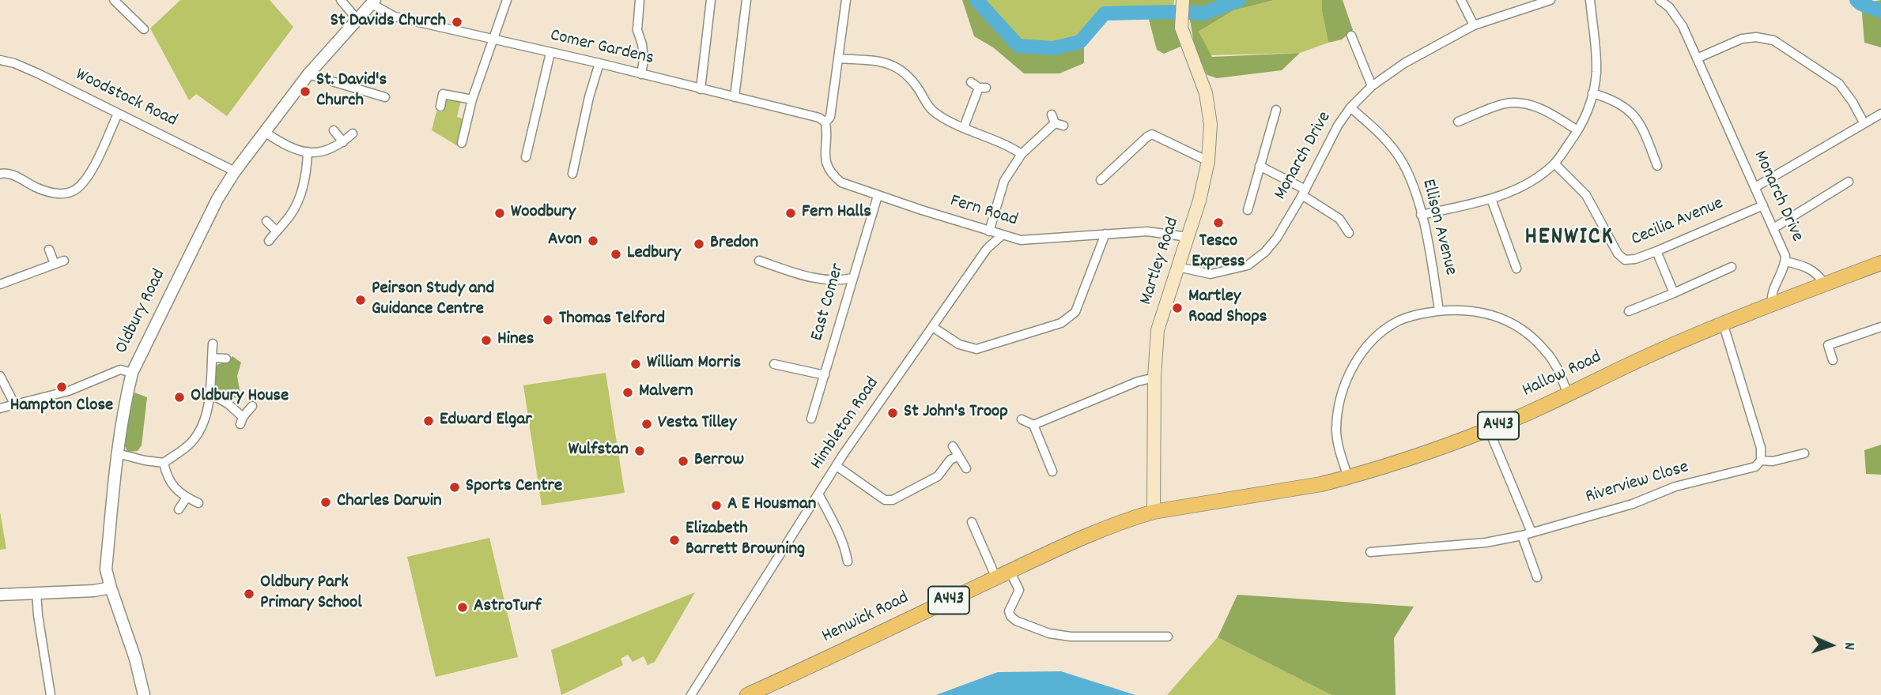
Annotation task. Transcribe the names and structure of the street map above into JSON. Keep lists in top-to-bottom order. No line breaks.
{"streets":{"main road":["Martley Road","Hallow Road","A443","Henwick Road"],"street":["Comer Gardens","Woodstock Road","Monarch Drive","Fern Road","Cecilia Avenue","Ellison Avenue","East Comer","Oldbury Road","Himbleton Road","Riverview Close"]},"crossings":[["Comer Gardens","Fern Road"],["Comer Gardens","Oldbury Road"],["Woodstock Road","Oldbury Road"],["Monarch Drive","Cecilia Avenue"],["Monarch Drive","Ellison Avenue"],["Monarch Drive","Martley Road"],["Monarch Drive","Hallow Road"],["Fern Road","Martley Road"],["Fern Road","East Comer"],["Fern Road","Himbleton Road"],["Martley Road","Hallow Road"],["Martley Road","Henwick Road"],["Hallow Road","Henwick Road"]],"districts":["HENWICK"],"places":["St Davids Church","St. David's Church","Woodbury","Fern Halls","Tesco Express","Avon","Bredon","Ledbury","Peirson Study and Guidance Centre","Martley Road Shops","Thomas Telford","Hines","William Morris","Hampton Close","Malvern","Oldbury House","St John's Troop","Edward Elgar","Vesta Tilley","Wulfstan","Berrow","Sports Centre","Charles Darwin","A E Housman","Elizabeth Barrett Browning","Oldbury Park Primary School","AstroTurf"],"north":"right"}
